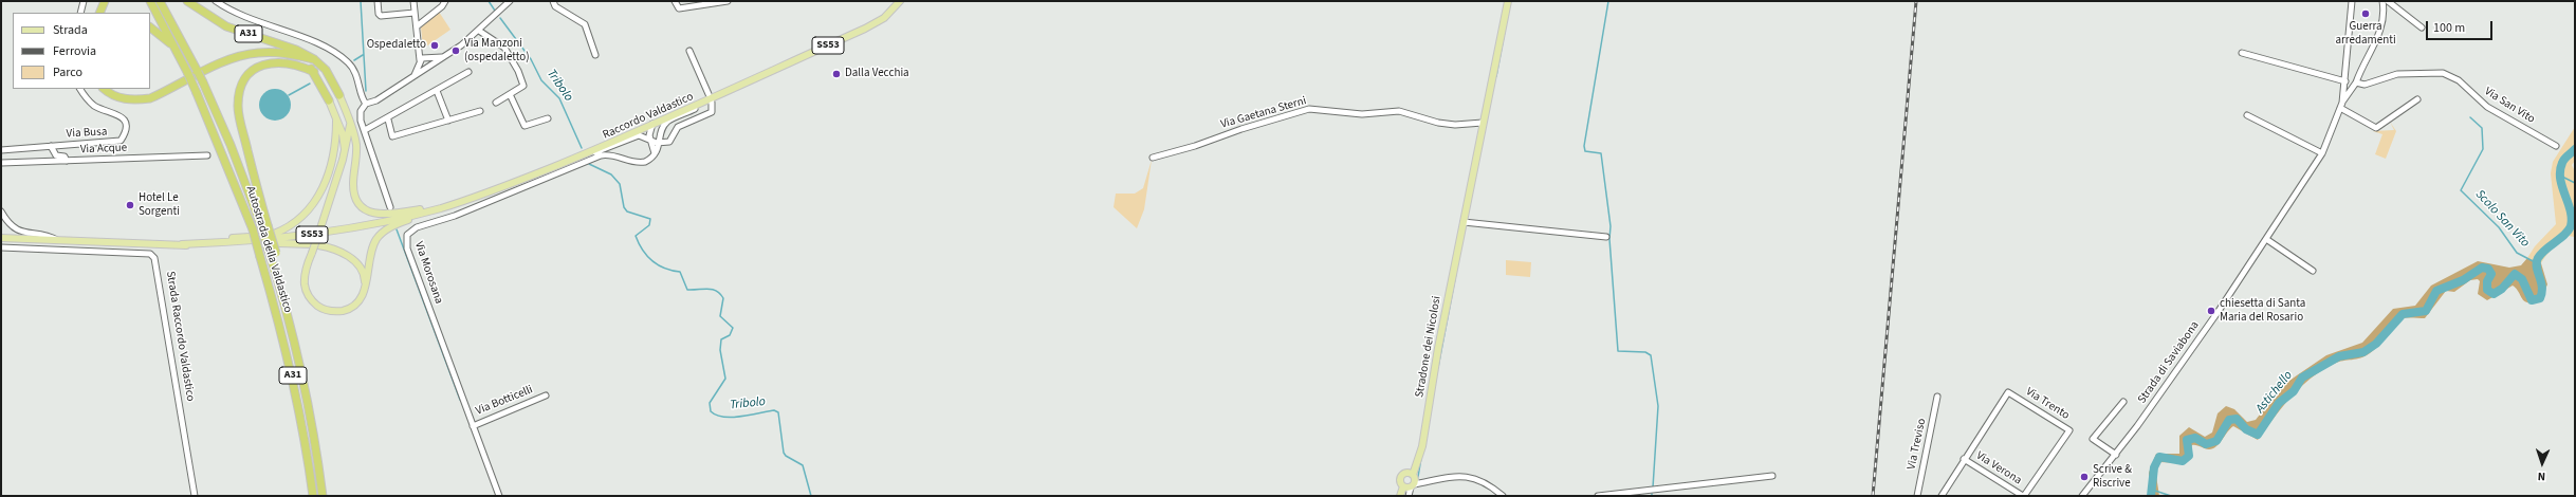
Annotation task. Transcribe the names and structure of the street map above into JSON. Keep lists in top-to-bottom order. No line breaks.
{"streets":{"highway":["A31","Autostrada della Valdastico"],"main road":["SS53","Raccordo Valdastico","Stradone dei Nicolosi"],"street":["Via San Vito","Via Gaetana Sterni","Via Busa","Via Acque","Via Morosana","Strada Raccordo Valdastico","Strada di Saviabona","Via Botticelli","Via Trento","Via Treviso","Via Verona"]},"crossings":[["A31","Autostrada della Valdastico"],["SS53","Raccordo Valdastico"],["Via Gaetana Sterni","Stradone dei Nicolosi"],["Via Busa","Via Acque"],["Via Morosana","Via Botticelli"],["Via Trento","Via Verona"]],"water":["Tribolo","Scolo San Vito","Astichello"],"places":["Guerra arredamenti","Ospedaletto","Via Manzoni (ospedaletto)","Dalla Vecchia","Hotel Le Sorgenti","chiesetta di Santa Maria del Rosario","Scrive & Riscrive"],"legend":["Strada","Ferrovia","Parco"],"scale_bar":"100 m","north":"bottom"}
